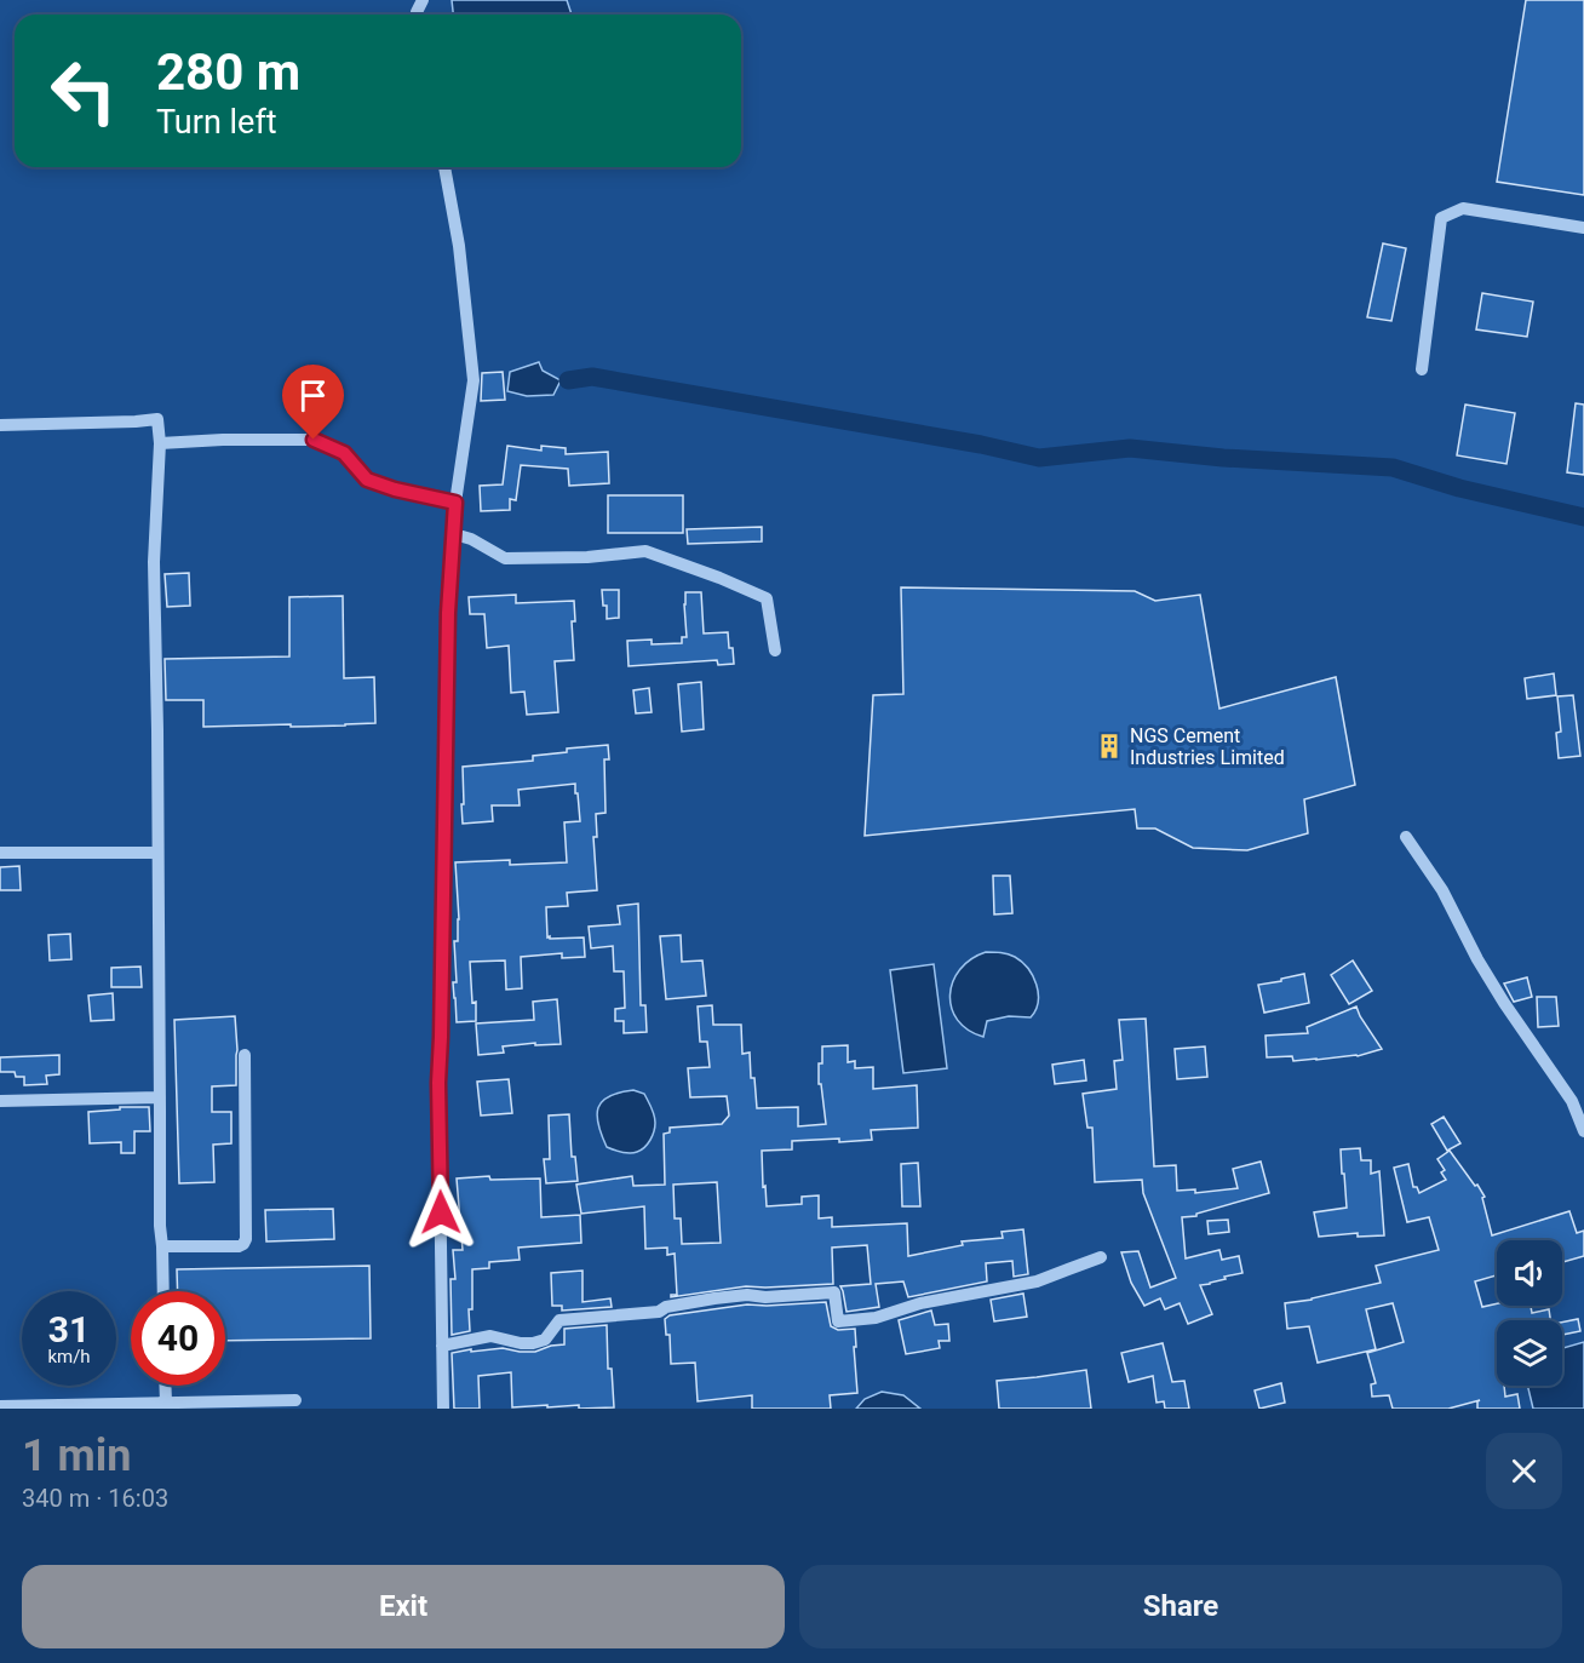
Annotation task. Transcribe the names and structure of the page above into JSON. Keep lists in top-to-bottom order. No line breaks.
{"places":{"building":["NGS Cement Industries Limited"]},"page":{"turn":["280 m","Turn left"],"speed":"31 km/h","limit":"40","heading":["1 min","340 m · 16:03"],"buttons":["Exit","Share"]}}
